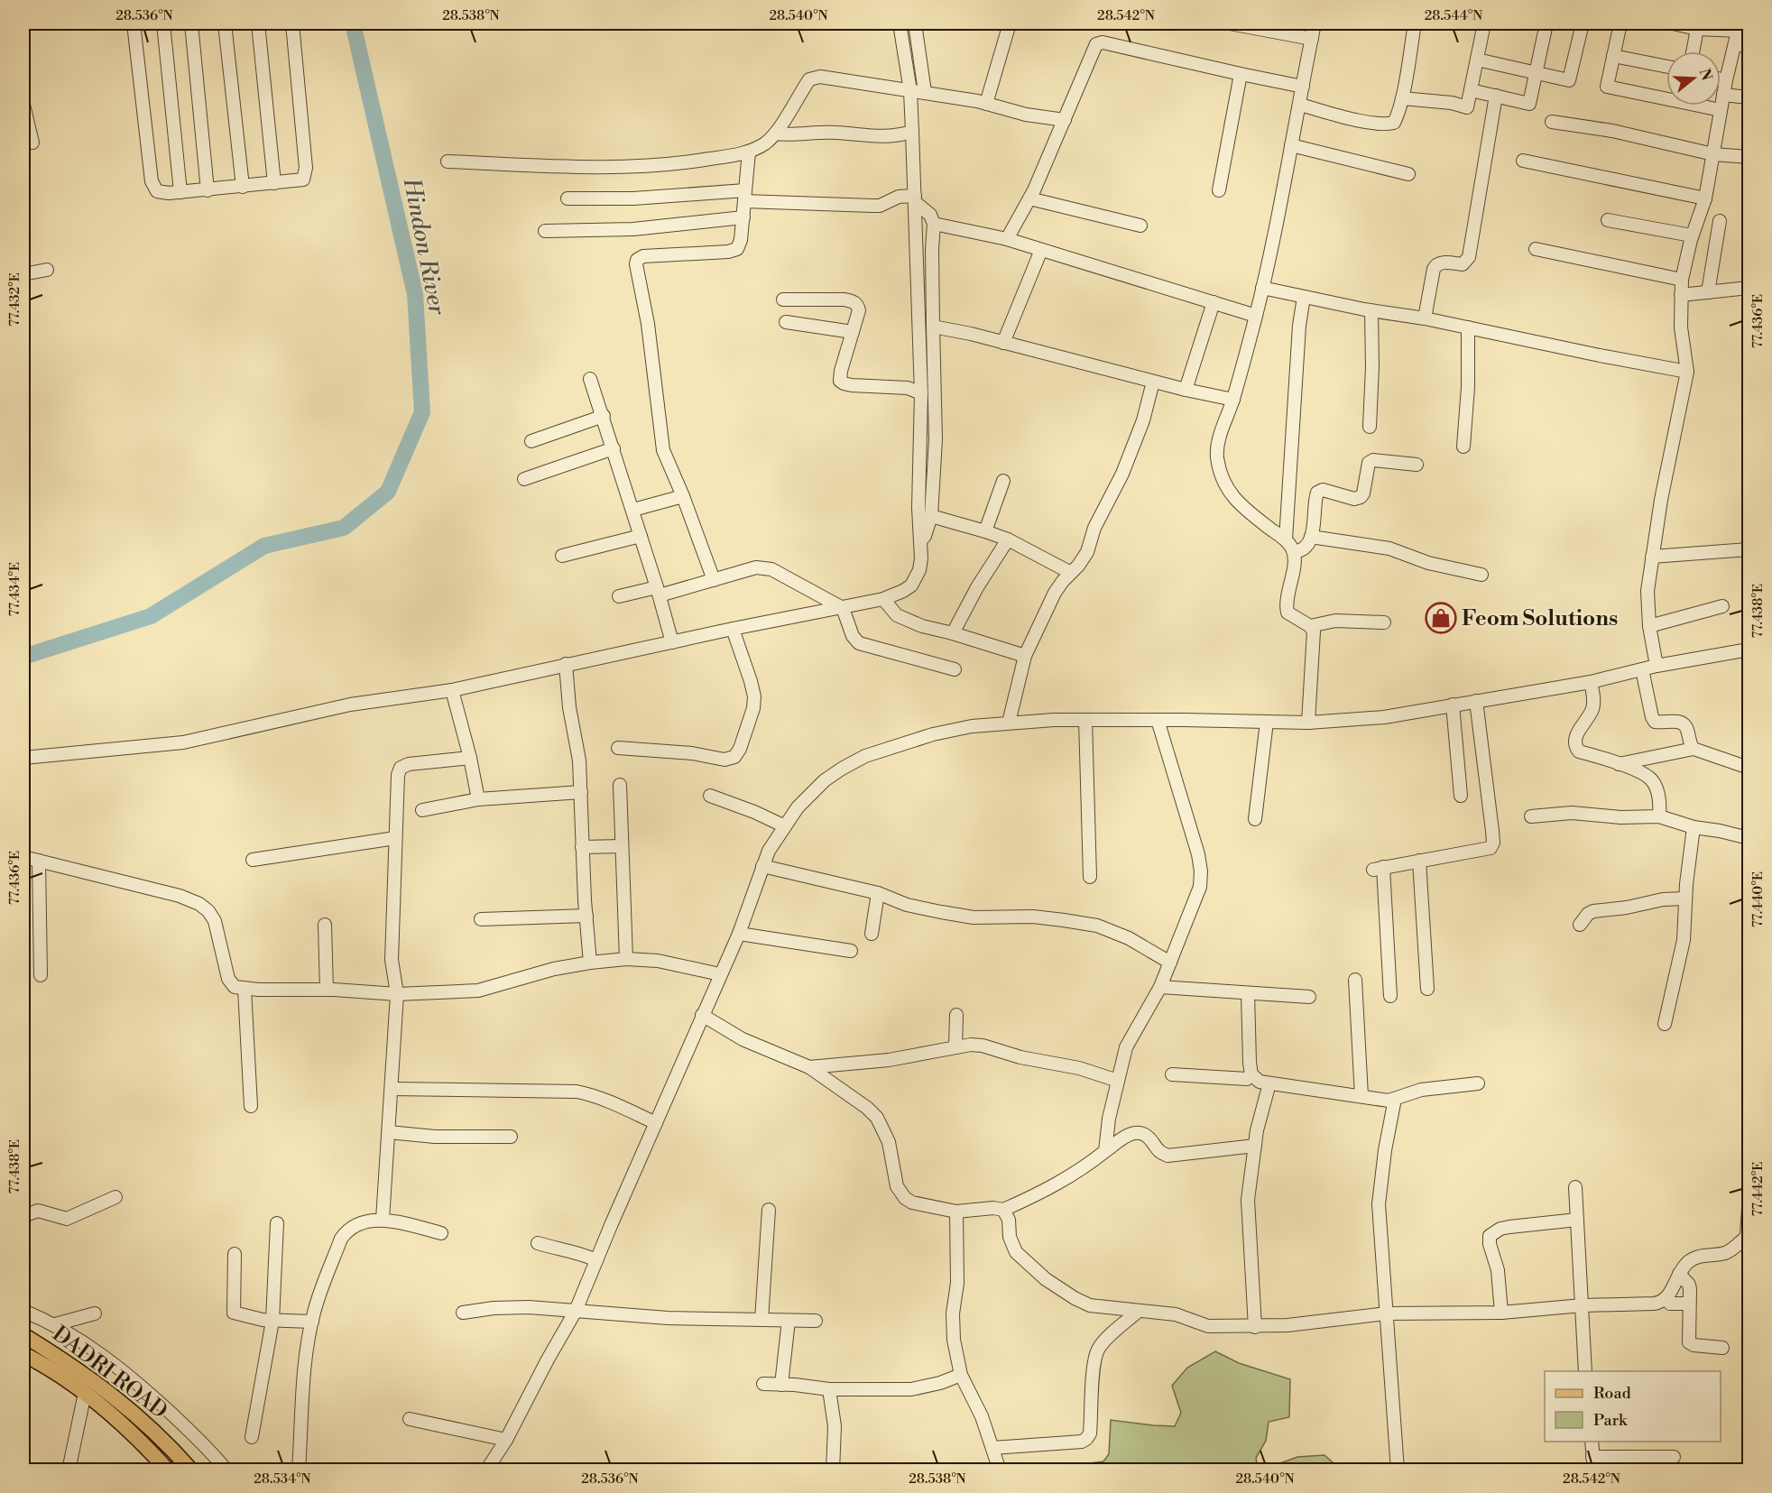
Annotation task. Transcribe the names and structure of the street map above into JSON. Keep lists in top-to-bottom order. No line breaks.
{"streets":{"main road":["DADRI ROAD"]},"water":["Hindon River"],"places":{"shop":["Feom Solutions"]},"legend":["Road","Park"],"north":"right","coordinates":["28.536°N","28.538°N","28.540°N","28.542°N","28.544°N","77.432°E","77.436°E","77.434°E","77.438°E","77.440°E","77.442°E","28.534°N"]}
